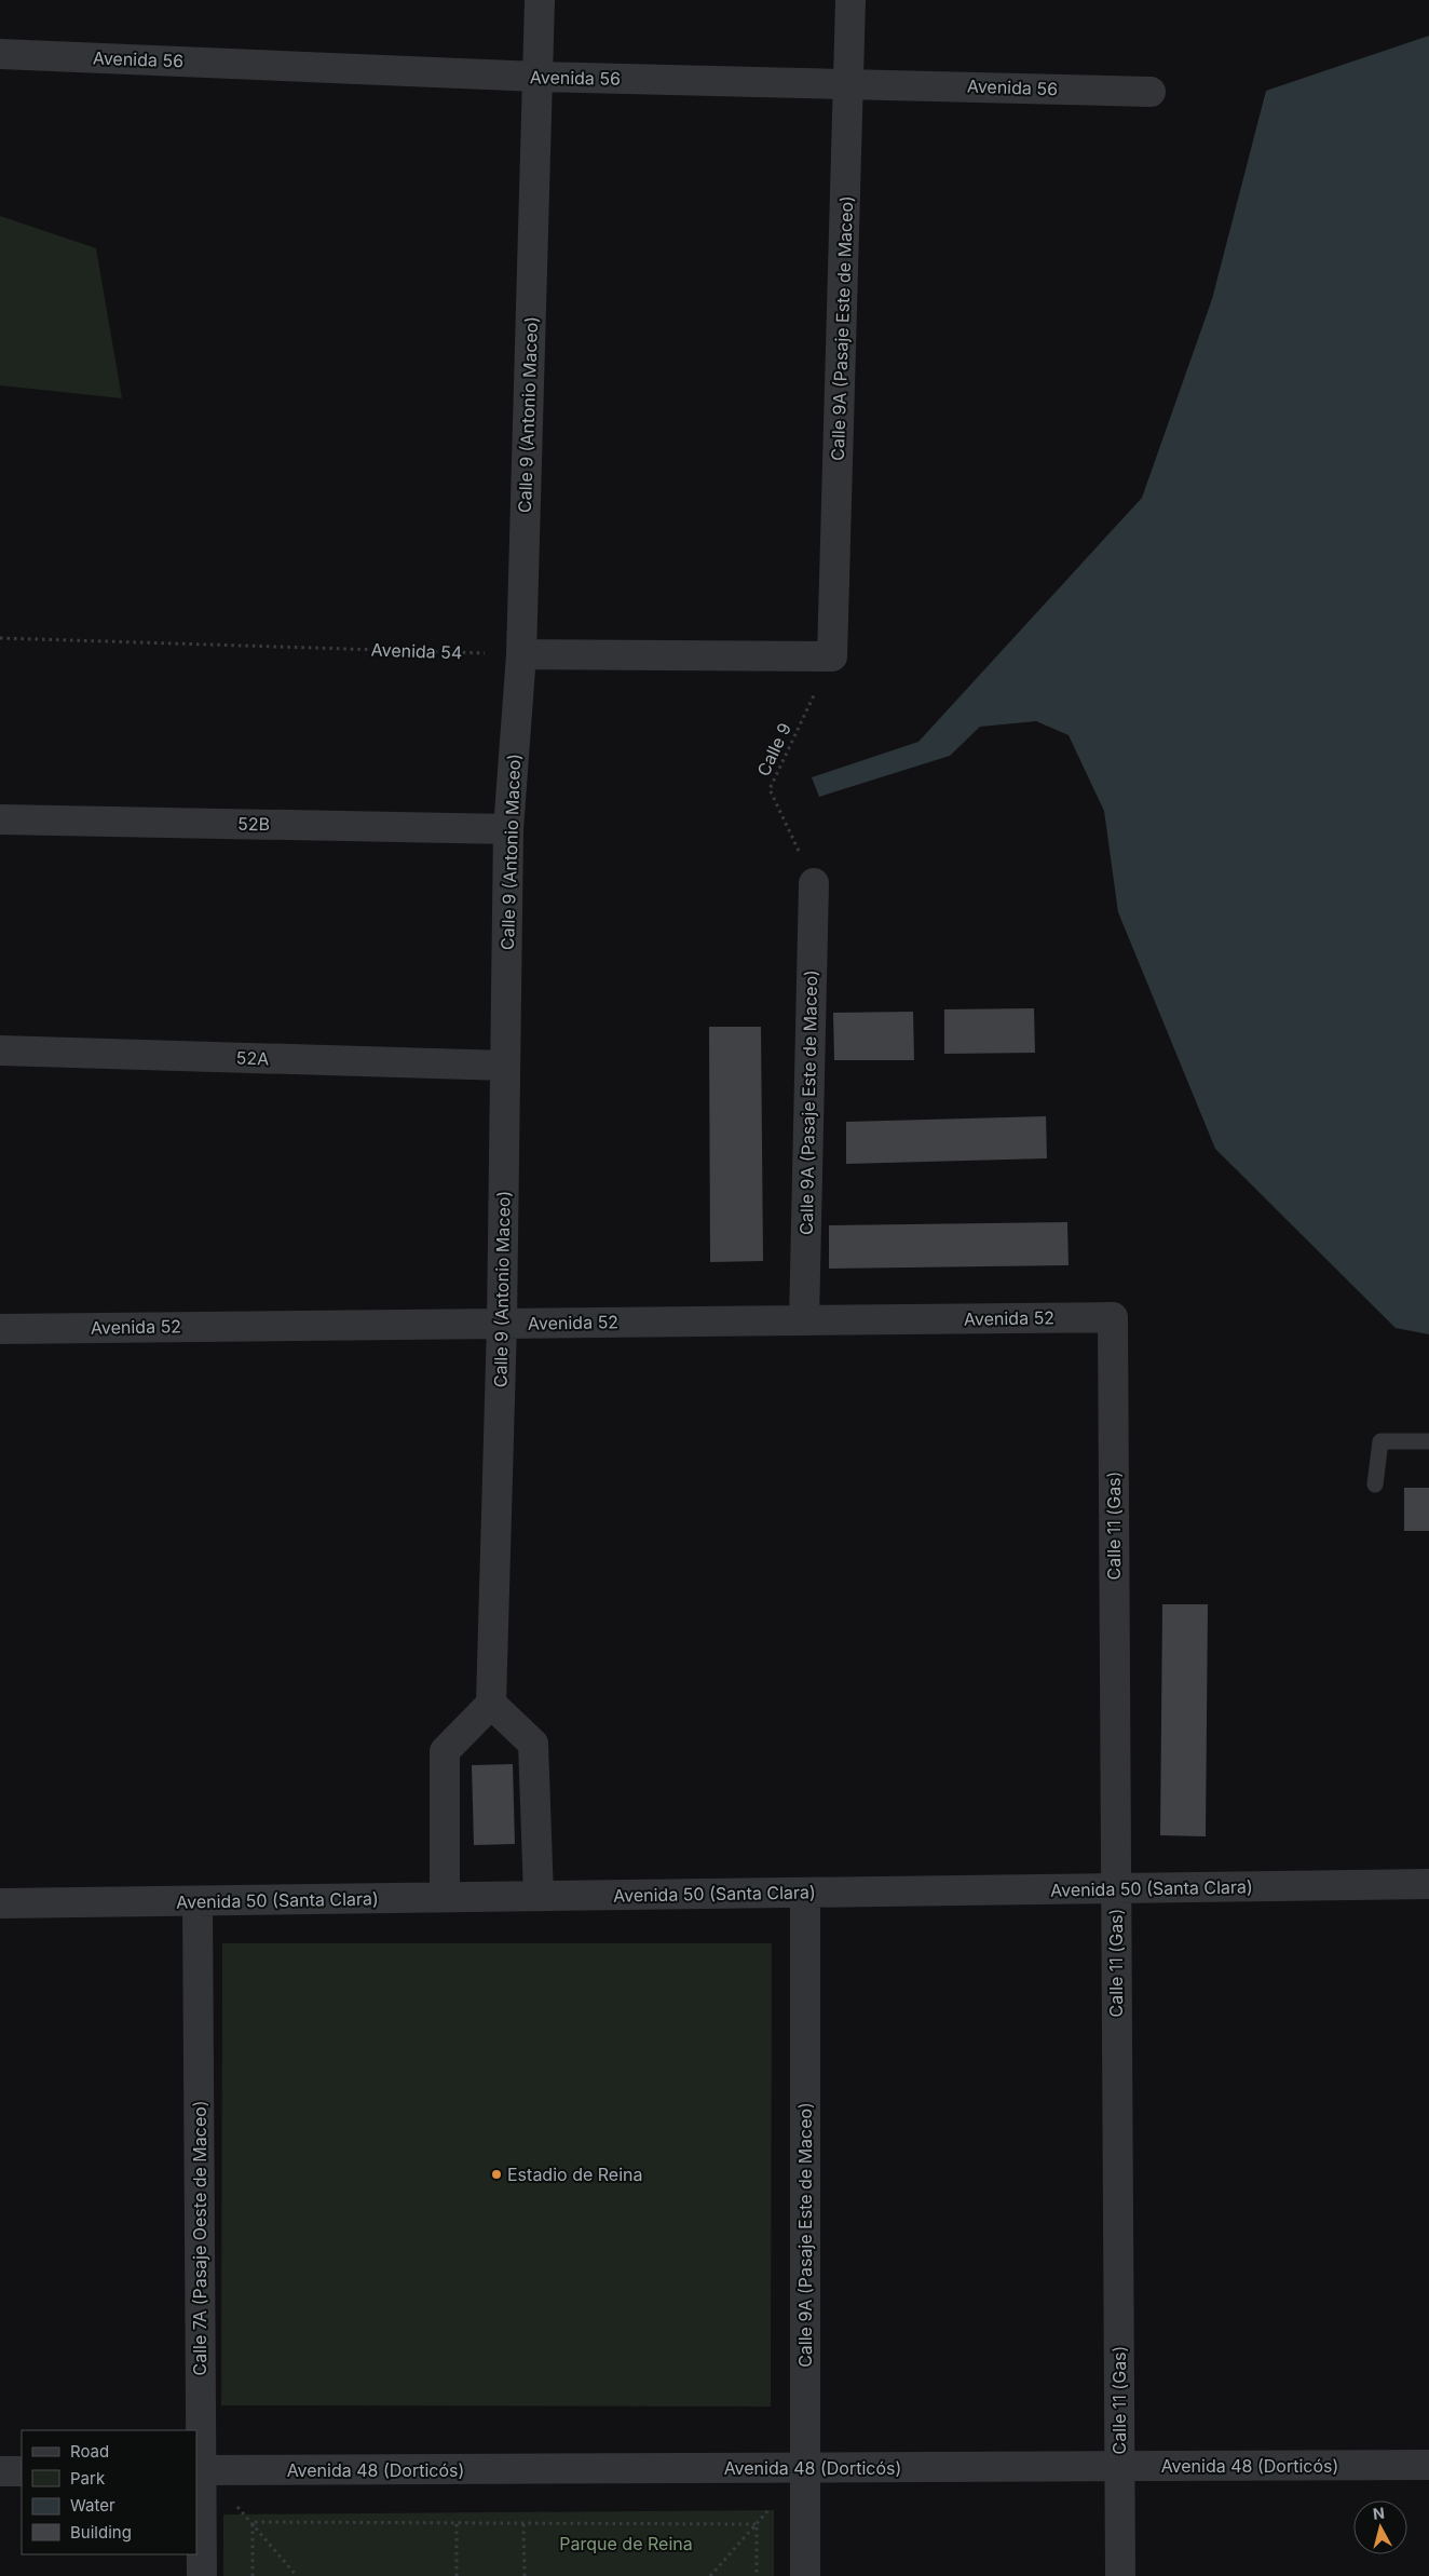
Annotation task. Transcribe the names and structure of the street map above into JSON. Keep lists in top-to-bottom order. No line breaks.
{"streets":{"street":["Avenida 56","Calle 9A (Pasaje Este de Maceo)","Calle 9 (Antonio Maceo)","52B","52A","Avenida 52","Calle 11 (Gas)","Avenida 50 (Santa Clara)","Calle 7A (Pasaje Oeste de Maceo)","Avenida 48 (Dorticós)"],"path":["Avenida 54","Calle 9"]},"crossings":[["Avenida 56","Calle 9A (Pasaje Este de Maceo)"],["Avenida 56","Calle 9 (Antonio Maceo)"],["Calle 9A (Pasaje Este de Maceo)","Calle 9"],["Calle 9A (Pasaje Este de Maceo)","Avenida 52"],["Calle 9A (Pasaje Este de Maceo)","Avenida 50 (Santa Clara)"],["Calle 9A (Pasaje Este de Maceo)","Avenida 48 (Dorticós)"],["Calle 9 (Antonio Maceo)","Avenida 54"],["Calle 9 (Antonio Maceo)","52B"],["Calle 9 (Antonio Maceo)","52A"],["Calle 9 (Antonio Maceo)","Avenida 52"],["Avenida 52","Calle 11 (Gas)"],["Calle 11 (Gas)","Avenida 50 (Santa Clara)"],["Calle 11 (Gas)","Avenida 48 (Dorticós)"],["Avenida 50 (Santa Clara)","Calle 7A (Pasaje Oeste de Maceo)"],["Calle 7A (Pasaje Oeste de Maceo)","Avenida 48 (Dorticós)"]],"parks":["Parque de Reina"],"places":["Estadio de Reina"],"legend":["Road","Park","Water","Building"],"north":"top"}
